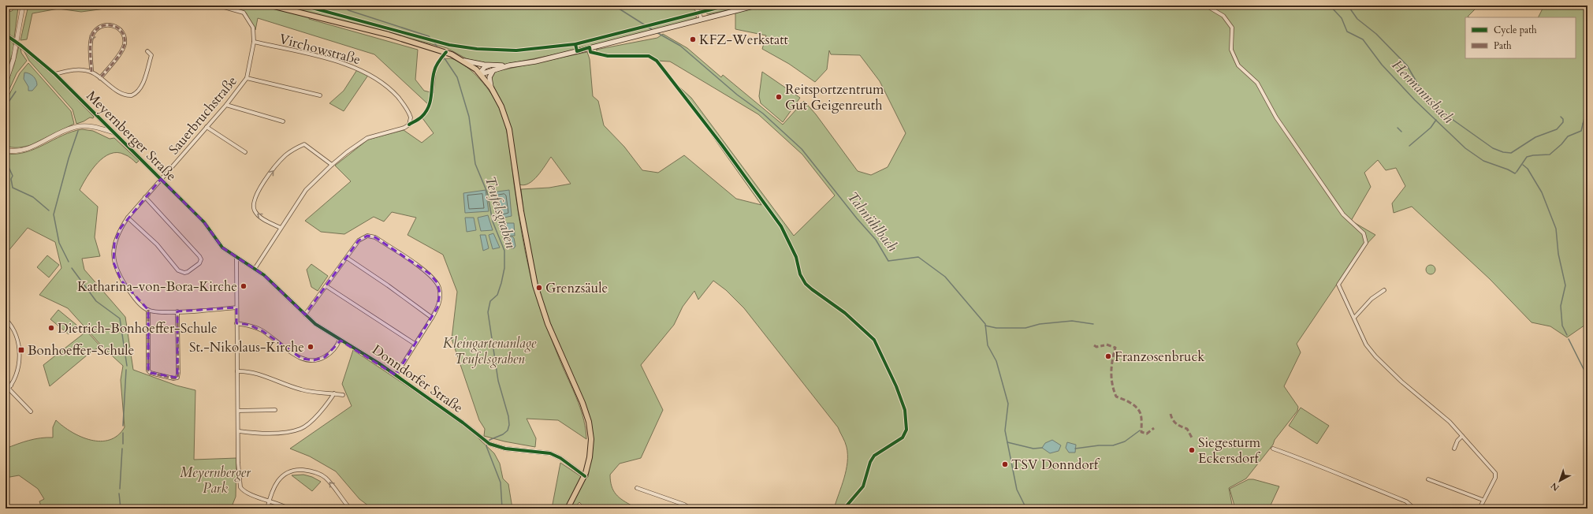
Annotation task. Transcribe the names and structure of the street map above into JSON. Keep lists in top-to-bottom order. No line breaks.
{"streets":{"street":["Virchowstraße","Sauerbruchstraße","Meyernberger Straße","Donndorfer Straße"]},"crossings":[["Virchowstraße","Sauerbruchstraße"],["Sauerbruchstraße","Meyernberger Straße"],["Meyernberger Straße","Donndorfer Straße"]],"water":["Hermannsbach","Teufelsgraben","Talmühlbach"],"parks":["Kleingartenanlage Teufelsgraben","Meyernberger Park"],"places":{"other":["KFZ-Werkstatt","Reitsportzentrum Gut Geigenreuth","Katharina-von-Bora-Kirche","Grenzsäule","Dietrich-Bonhoeffer-Schule","St.-Nikolaus-Kirche","Franzosenbruck","Siegesturm Eckersdorf","TSV Donndorf"],"transit":["Bonhoeffer-Schule"]},"legend":["Cycle path","Path"],"north":"bottom left"}
